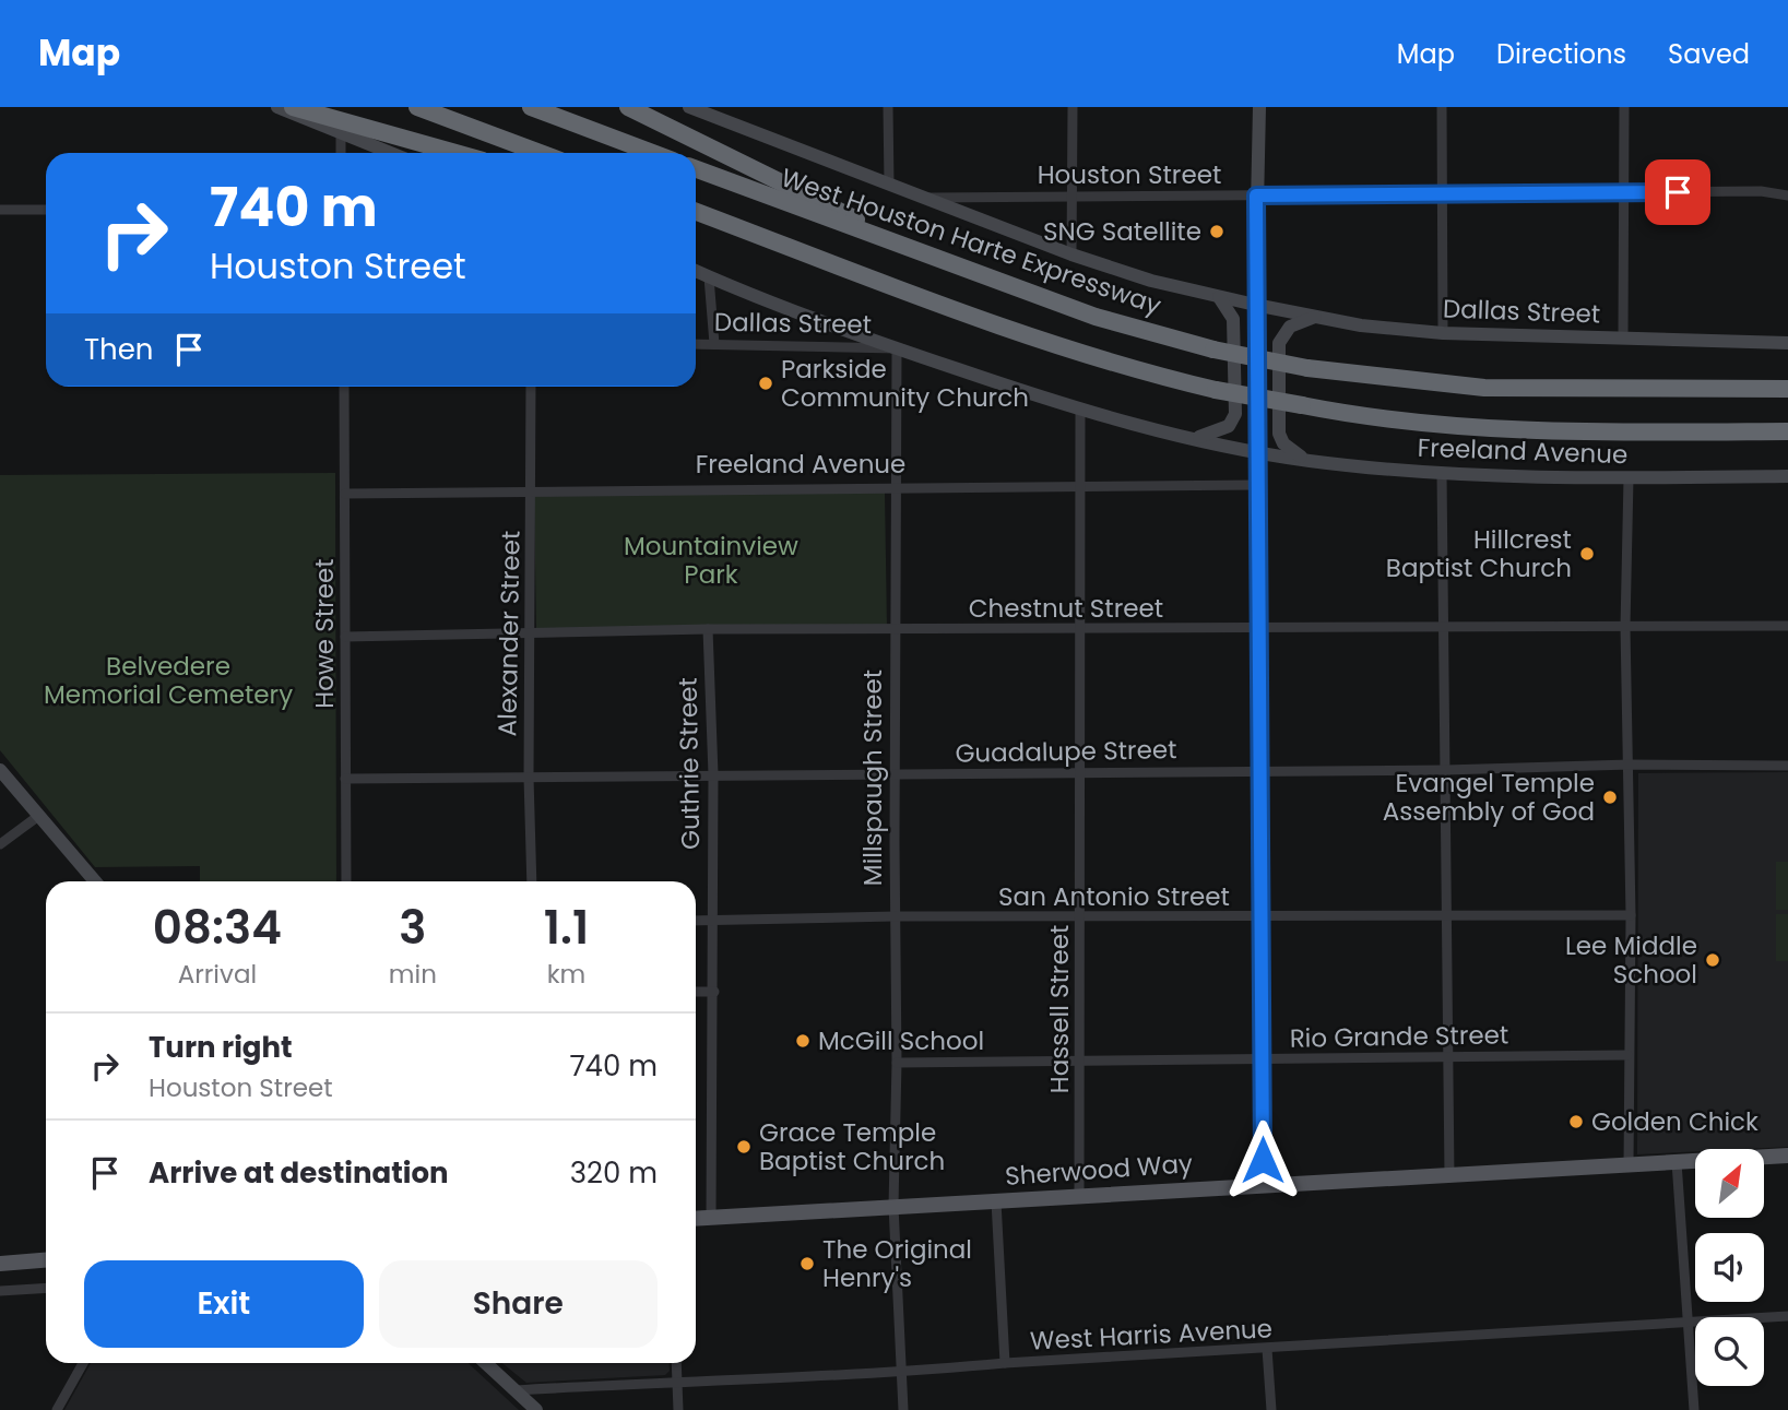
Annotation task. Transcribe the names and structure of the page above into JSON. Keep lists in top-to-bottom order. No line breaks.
{"streets":{"highway":["West Houston Harte Expressway"],"main road":["Dallas Street","Freeland Avenue","Sherwood Way"],"street":["Houston Street","Chestnut Street","Howe Street","Alexander Street","Guadalupe Street","Guthrie Street","Millspaugh Street","San Antonio Street","Hassell Street","Rio Grande Street","West Harris Avenue"]},"crossings":[["Houston Street","Dallas Street"],["Dallas Street","Freeland Avenue"],["Dallas Street","Millspaugh Street"],["Freeland Avenue","Howe Street"],["Freeland Avenue","Alexander Street"],["Freeland Avenue","Millspaugh Street"],["Freeland Avenue","Hassell Street"],["Chestnut Street","Howe Street"],["Chestnut Street","Alexander Street"],["Chestnut Street","Guthrie Street"],["Chestnut Street","Millspaugh Street"],["Chestnut Street","Hassell Street"],["Howe Street","Guadalupe Street"],["Alexander Street","Guadalupe Street"],["Guadalupe Street","Guthrie Street"],["Guadalupe Street","Millspaugh Street"],["Guadalupe Street","Hassell Street"],["Guthrie Street","San Antonio Street"],["Guthrie Street","Sherwood Way"],["Millspaugh Street","San Antonio Street"],["Millspaugh Street","Rio Grande Street"],["Millspaugh Street","Sherwood Way"],["Millspaugh Street","West Harris Avenue"],["San Antonio Street","Hassell Street"],["Hassell Street","Rio Grande Street"],["Hassell Street","Sherwood Way"]],"parks":["Mountainview Park","Belvedere Memorial Cemetery"],"places":["SNG Satellite","Parkside Community Church","Hillcrest Baptist Church","Evangel Temple Assembly of God","Lee Middle School","McGill School","Golden Chick","Grace Temple Baptist Church","The Original Henry's"],"north":"top right","page":{"header":"Map","nav":["Map","Directions","Saved"],"turn":["740 m","Houston Street"],"then":"Then","eta":["08:34","Arrival","3","min","1.1","km"],"list":[{"name":"Turn right","note":"Houston Street","value":"740 m"},{"name":"Arrive at destination","value":"320 m"}],"buttons":["Exit","Share"]}}
